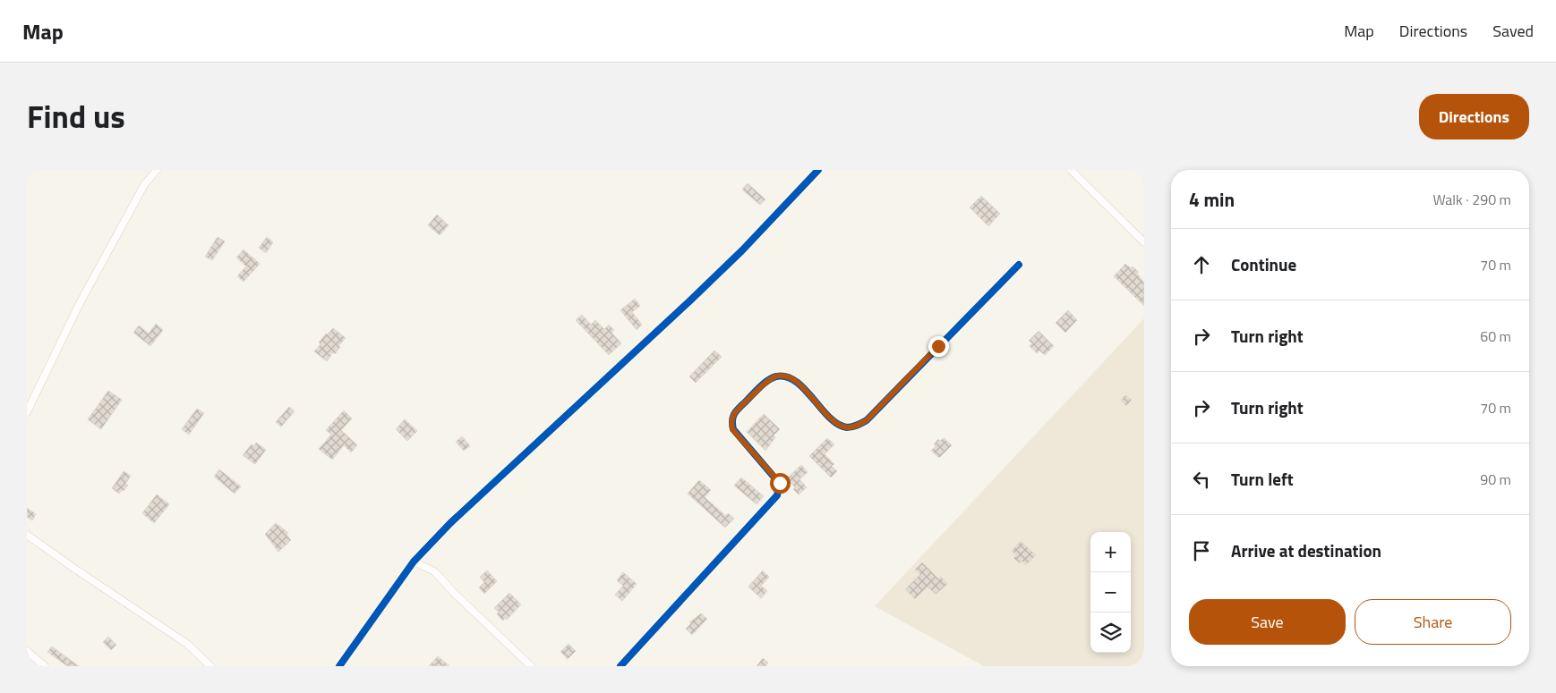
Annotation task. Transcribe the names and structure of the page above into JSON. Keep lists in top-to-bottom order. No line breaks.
{"page":{"header":"Map","nav":["Map","Directions","Saved"],"title":"Find us","buttons":["Directions",["Save","Share"]],"heading":["4 min","Walk · 290 m"],"list":[["Continue","70 m"],["Turn right","60 m"],["Turn right","70 m"],["Turn left","90 m"],"Arrive at destination"],"map_buttons":["+","−"]}}
